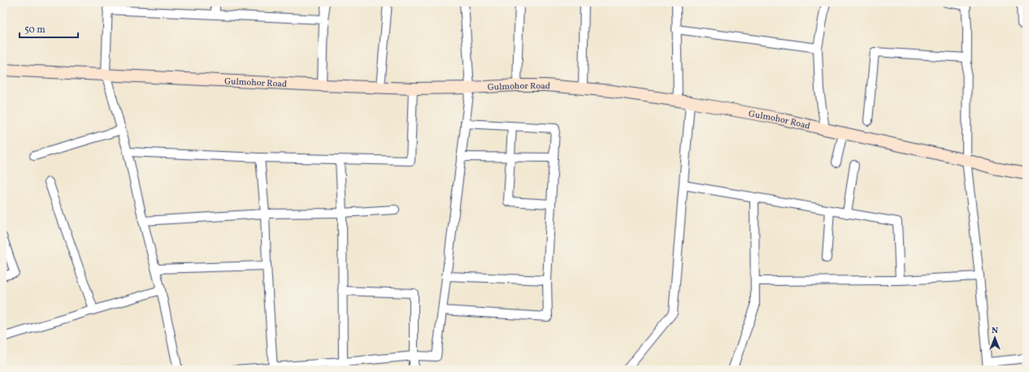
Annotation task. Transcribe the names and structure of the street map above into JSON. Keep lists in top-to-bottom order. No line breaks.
{"streets":{"street":["Gulmohor Road"]},"scale_bar":"50 m","north":"top"}
